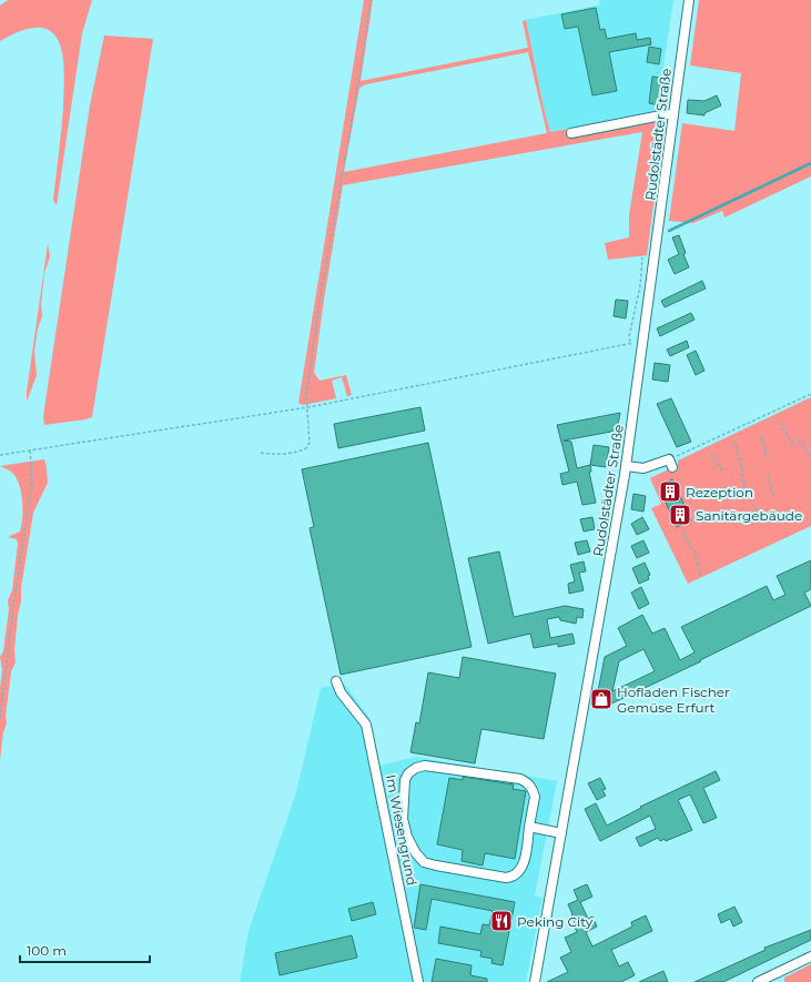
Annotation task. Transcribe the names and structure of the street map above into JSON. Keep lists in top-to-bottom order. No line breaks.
{"streets":{"street":["Rudolstädter Straße","Im Wiesengrund"]},"places":{"building":["Rezeption","Sanitärgebäude"],"shop":["Hofladen Fischer Gemüse Erfurt"],"restaurant":["Peking City"]},"scale_bar":"100 m"}
